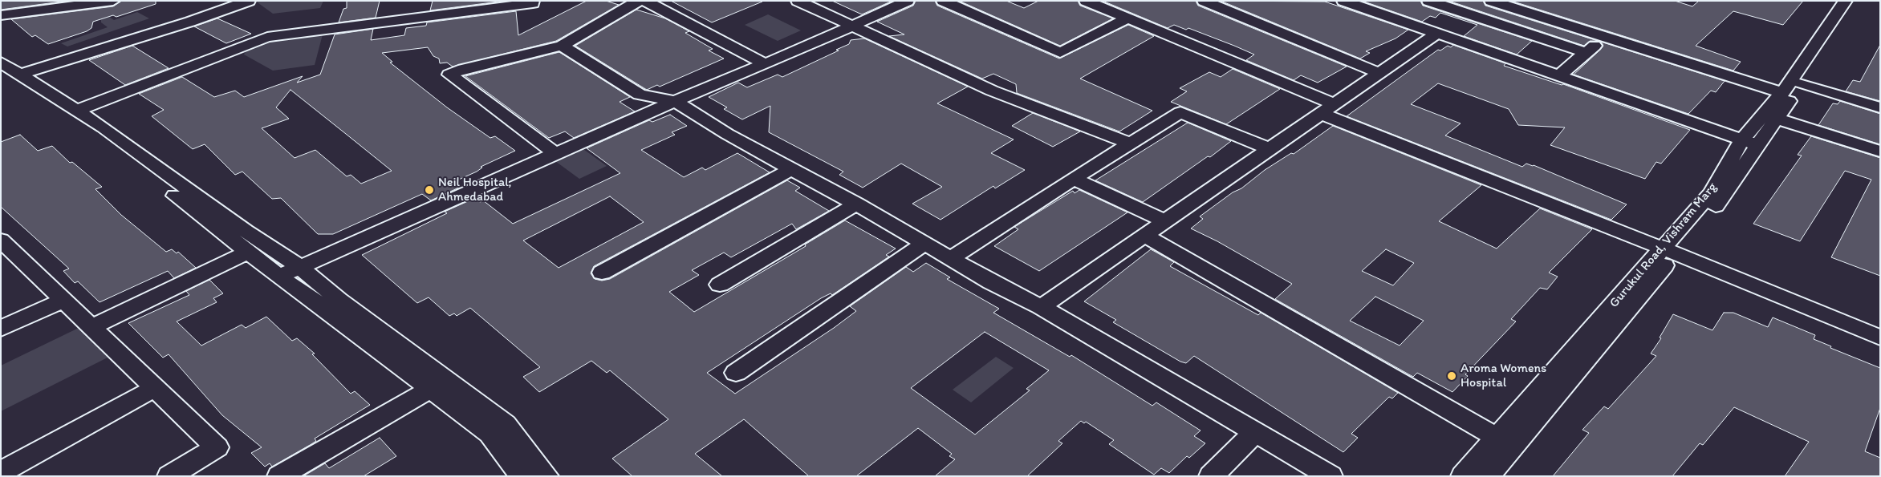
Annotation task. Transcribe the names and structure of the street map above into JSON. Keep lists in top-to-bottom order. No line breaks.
{"streets":{"street":["Gurukul Road, Vishram Marg"]},"places":["Neil Hospital, Ahmedabad","Aroma Womens Hospital"]}
